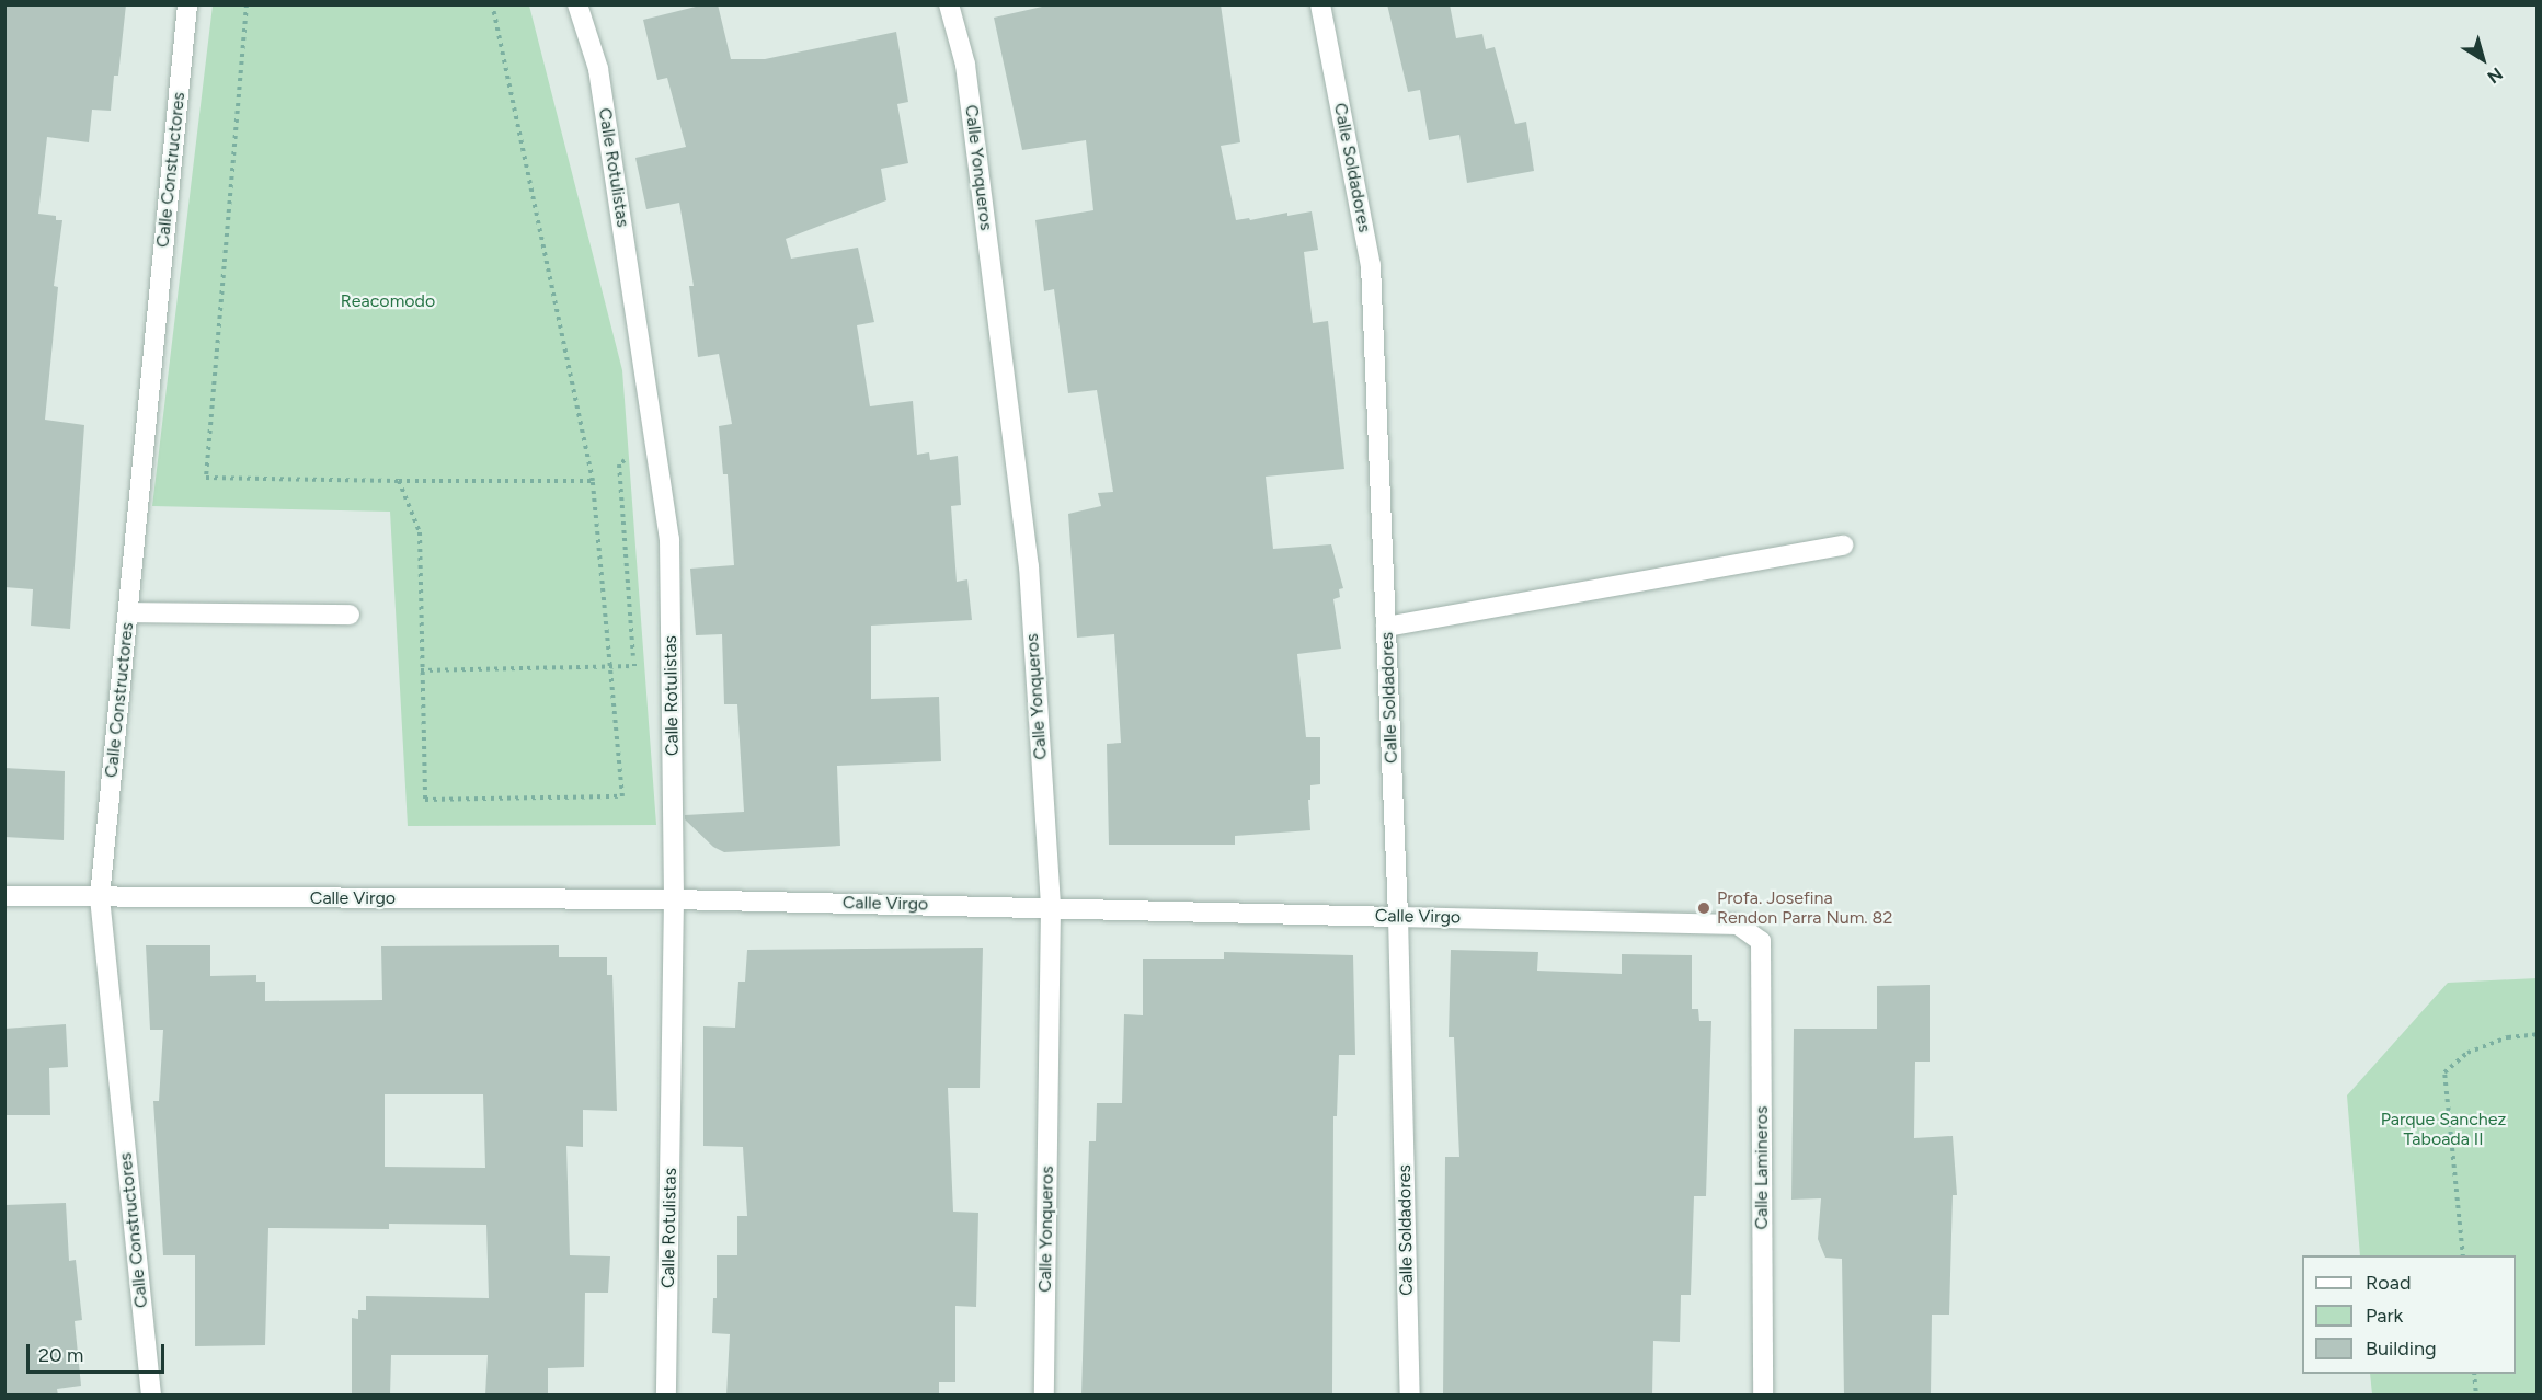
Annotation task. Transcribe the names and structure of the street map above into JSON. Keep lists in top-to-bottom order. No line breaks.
{"streets":{"street":["Calle Rotulistas","Calle Yonqueros","Calle Soldadores","Calle Constructores","Calle Virgo","Calle Lamineros"]},"crossings":[["Calle Rotulistas","Calle Virgo"],["Calle Yonqueros","Calle Virgo"],["Calle Soldadores","Calle Virgo"],["Calle Constructores","Calle Virgo"],["Calle Virgo","Calle Lamineros"]],"parks":["Reacomodo","Parque Sanchez Taboada II"],"places":["Profa. Josefina Rendon Parra Num. 82"],"legend":["Road","Park","Building"],"scale_bar":"20 m","north":"bottom right"}
